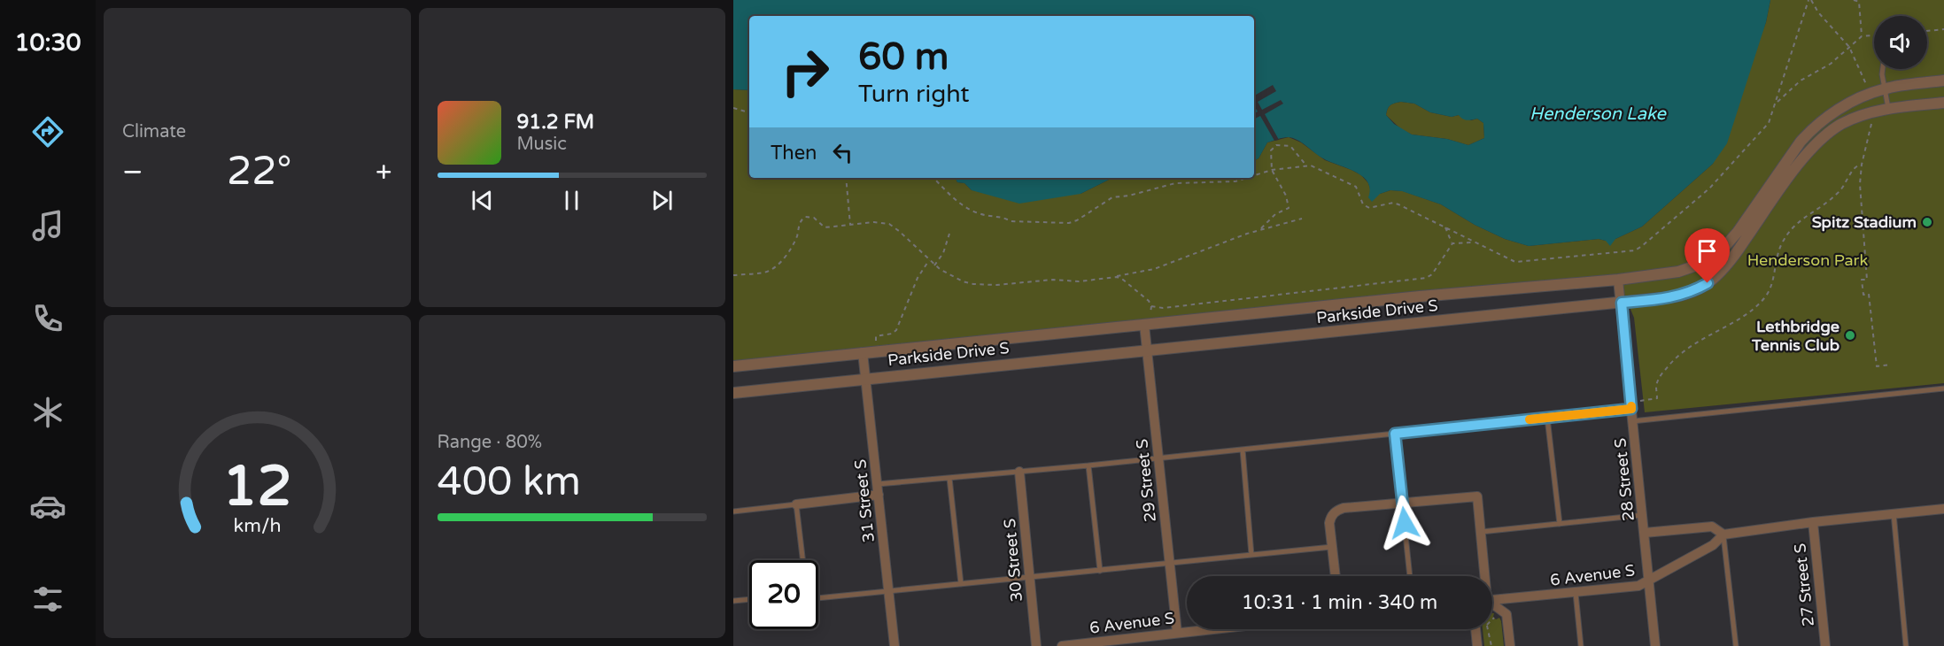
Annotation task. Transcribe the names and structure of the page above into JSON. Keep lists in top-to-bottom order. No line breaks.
{"streets":{"street":["Parkside Drive S","28 Street S","29 Street S","31 Street S","30 Street S","6 Avenue S","27 Street S"]},"crossings":[["Parkside Drive S","28 Street S"],["Parkside Drive S","29 Street S"],["Parkside Drive S","31 Street S"],["28 Street S","6 Avenue S"],["29 Street S","6 Avenue S"]],"water":["Henderson Lake"],"parks":["Henderson Park"],"places":["Spitz Stadium","Lethbridge Tennis Club"],"page":{"tabs":"10:30","tile":["Climate",["Range · 80%","400 km"]],"turn":["60 m","Turn right"],"song":["91.2 FM","Music"],"then":"Then","heat":["−","22°","+"],"limit":"20","trip":"10:31 · 1 min · 340 m","gauge":["12","km/h"]}}
